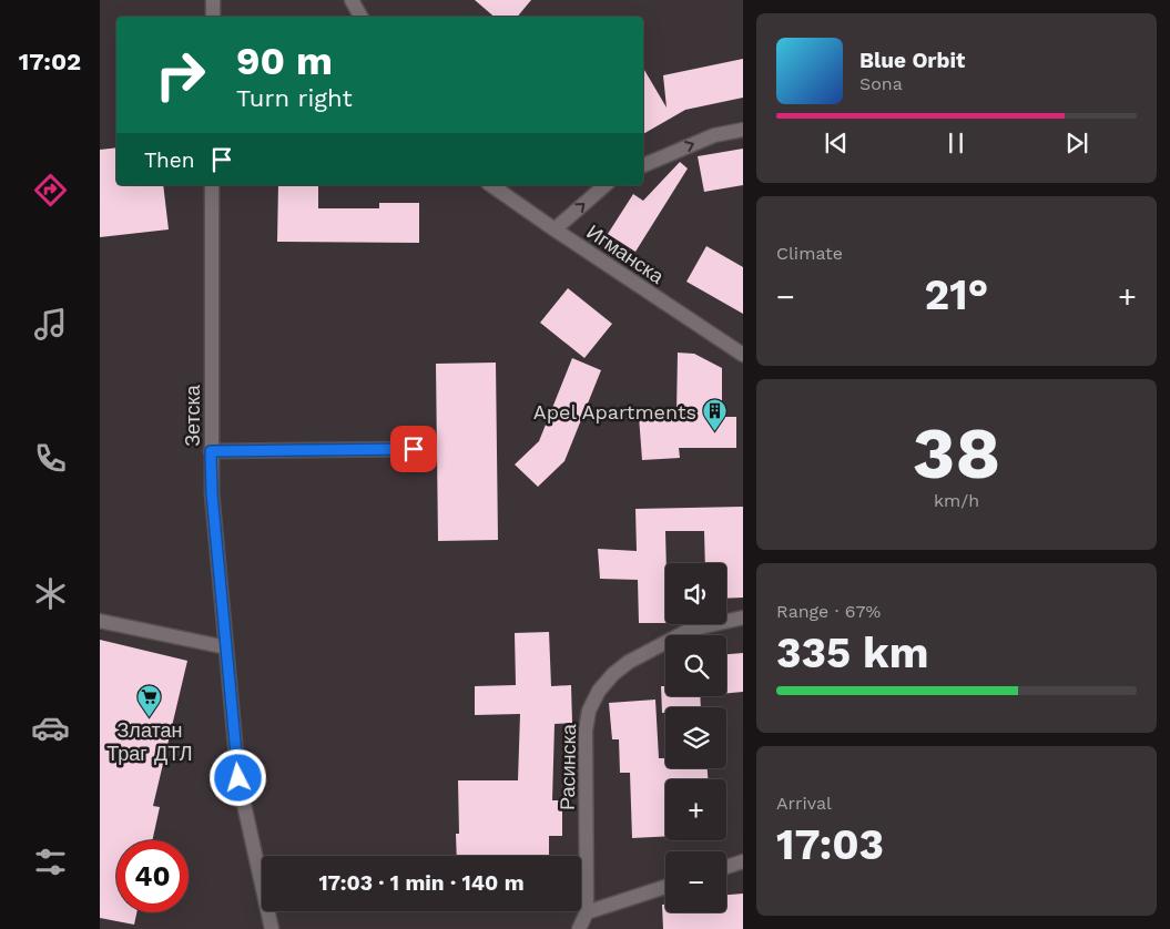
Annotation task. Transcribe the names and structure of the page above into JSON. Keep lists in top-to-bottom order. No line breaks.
{"streets":{"street":["Игманска","Зетска","Расинска"]},"places":{"building":["Apel Apartments"],"supermarket":["Златан Траг ДТЛ"]},"page":{"tabs":"17:02","turn":["90 m","Turn right"],"song":["Blue Orbit","Sona"],"then":"Then","tile":["Climate",["38","km/h"],["Range · 67%","335 km"],["Arrival","17:03"]],"heat":["−","21°","+"],"map_buttons":["+","−"],"limit":"40","trip":"17:03 · 1 min · 140 m"}}
